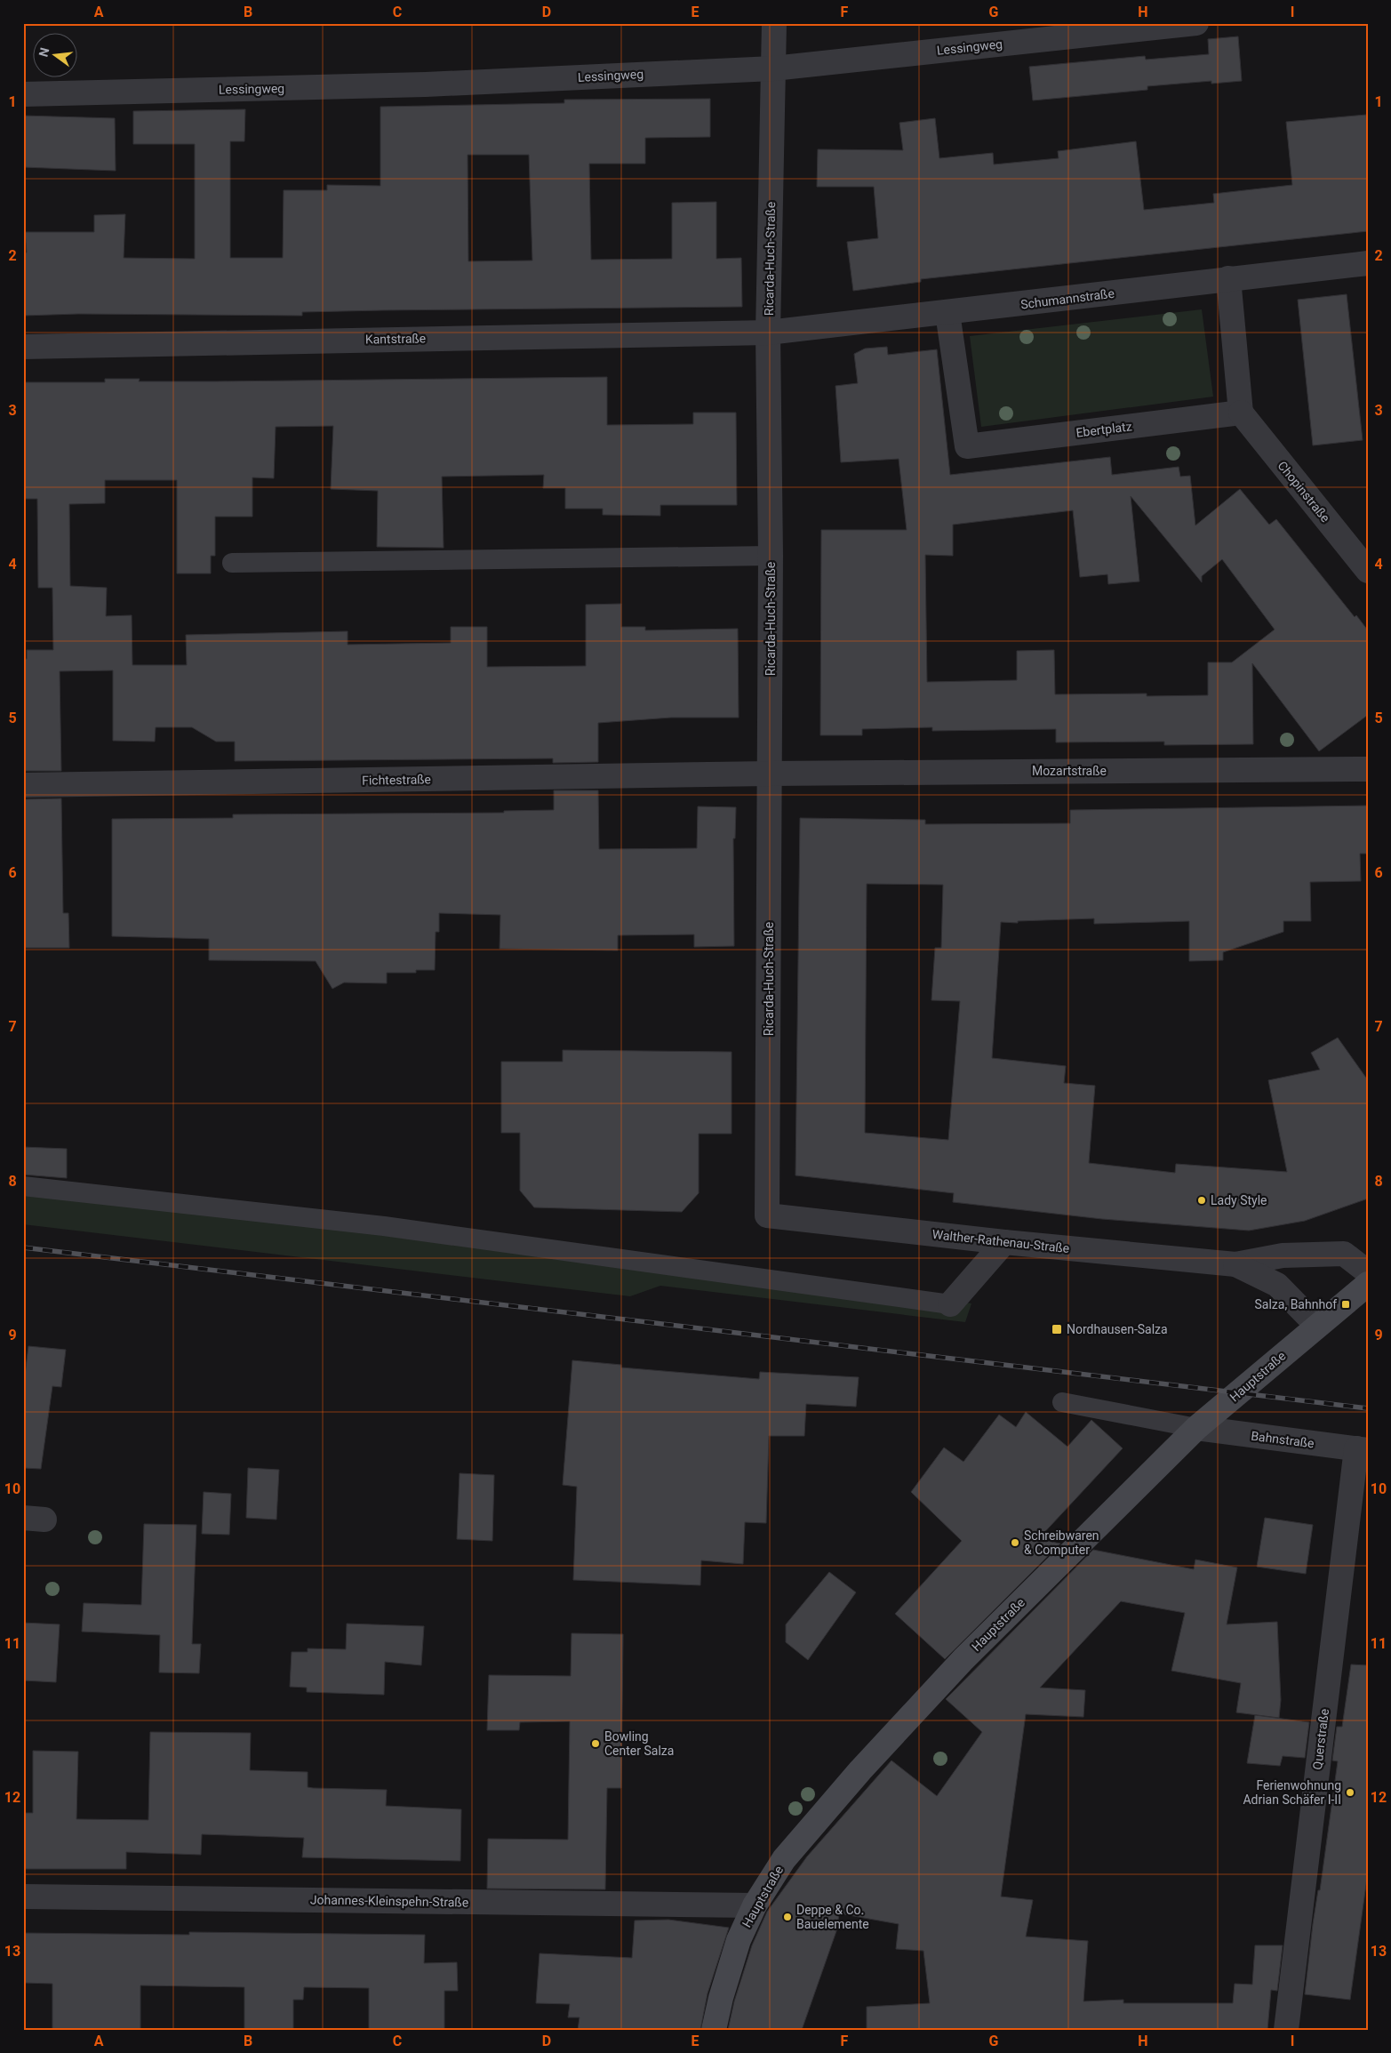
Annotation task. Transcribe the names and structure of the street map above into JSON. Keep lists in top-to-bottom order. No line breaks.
{"streets":{"street":["Lessingweg","Ricarda-Huch-Straße","Schumannstraße","Kantstraße","Ebertplatz","Chopinstraße","Mozartstraße","Fichtestraße","Walther-Rathenau-Straße","Hauptstraße","Bahnstraße","Querstraße","Johannes-Kleinspehn-Straße"]},"crossings":[["Lessingweg","Ricarda-Huch-Straße"],["Ricarda-Huch-Straße","Schumannstraße"],["Ricarda-Huch-Straße","Kantstraße"],["Ricarda-Huch-Straße","Mozartstraße"],["Ricarda-Huch-Straße","Fichtestraße"],["Ricarda-Huch-Straße","Walther-Rathenau-Straße"],["Schumannstraße","Kantstraße"],["Schumannstraße","Ebertplatz"],["Ebertplatz","Chopinstraße"],["Mozartstraße","Fichtestraße"],["Walther-Rathenau-Straße","Hauptstraße"],["Hauptstraße","Bahnstraße"],["Hauptstraße","Johannes-Kleinspehn-Straße"],["Bahnstraße","Querstraße"]],"places":{"other":["Lady Style","Schreibwaren & Computer","Bowling Center Salza","Ferienwohnung Adrian Schäfer I-II","Deppe & Co. Bauelemente"],"transit":["Salza, Bahnhof","Nordhausen-Salza"]},"north":"left","grid":{"columns":["A","B","C","D","E","F","G","H","I"],"rows":["1","2","3","4","5","6","7","8","9","10","11","12","13"]}}
